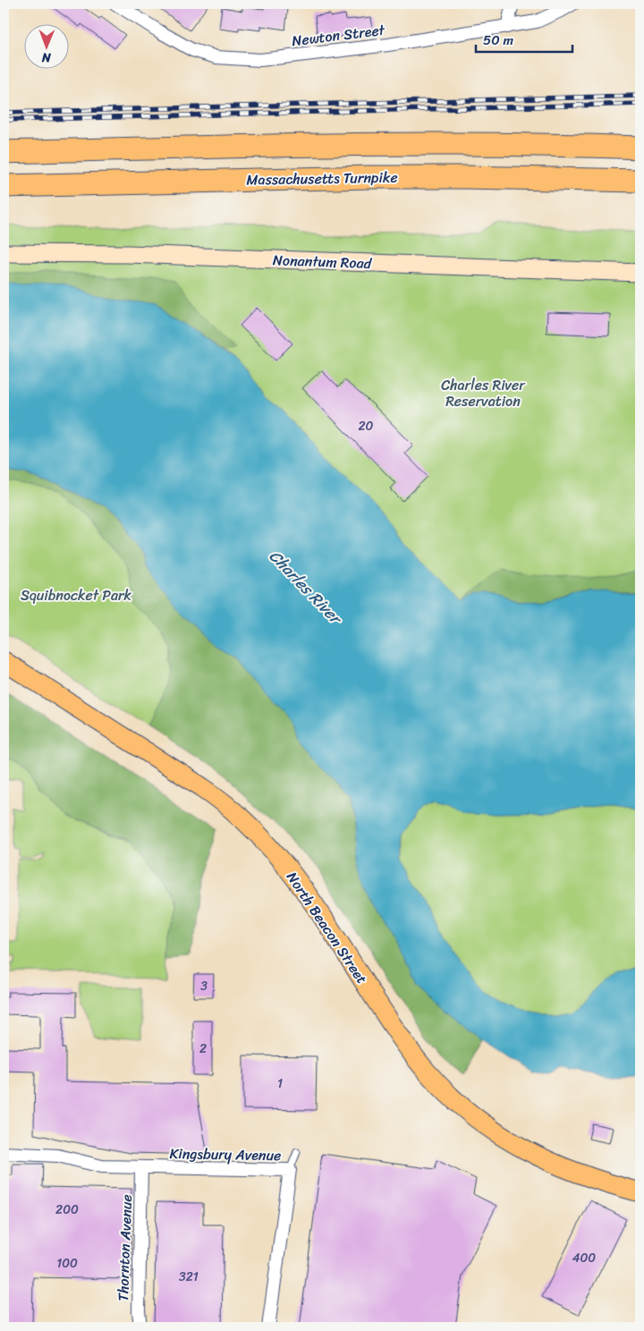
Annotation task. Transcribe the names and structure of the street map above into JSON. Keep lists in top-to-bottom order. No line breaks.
{"streets":{"highway":["Massachusetts Turnpike"],"main road":["Nonantum Road","North Beacon Street"],"street":["Newton Street","Kingsbury Avenue","Thornton Avenue"]},"crossings":[["Kingsbury Avenue","Thornton Avenue"]],"water":["Charles River"],"parks":["Charles River Reservation","Squibnocket Park"],"house_numbers":["20","3","2","1","200","400","100","321"],"scale_bar":"50 m","north":"bottom"}
